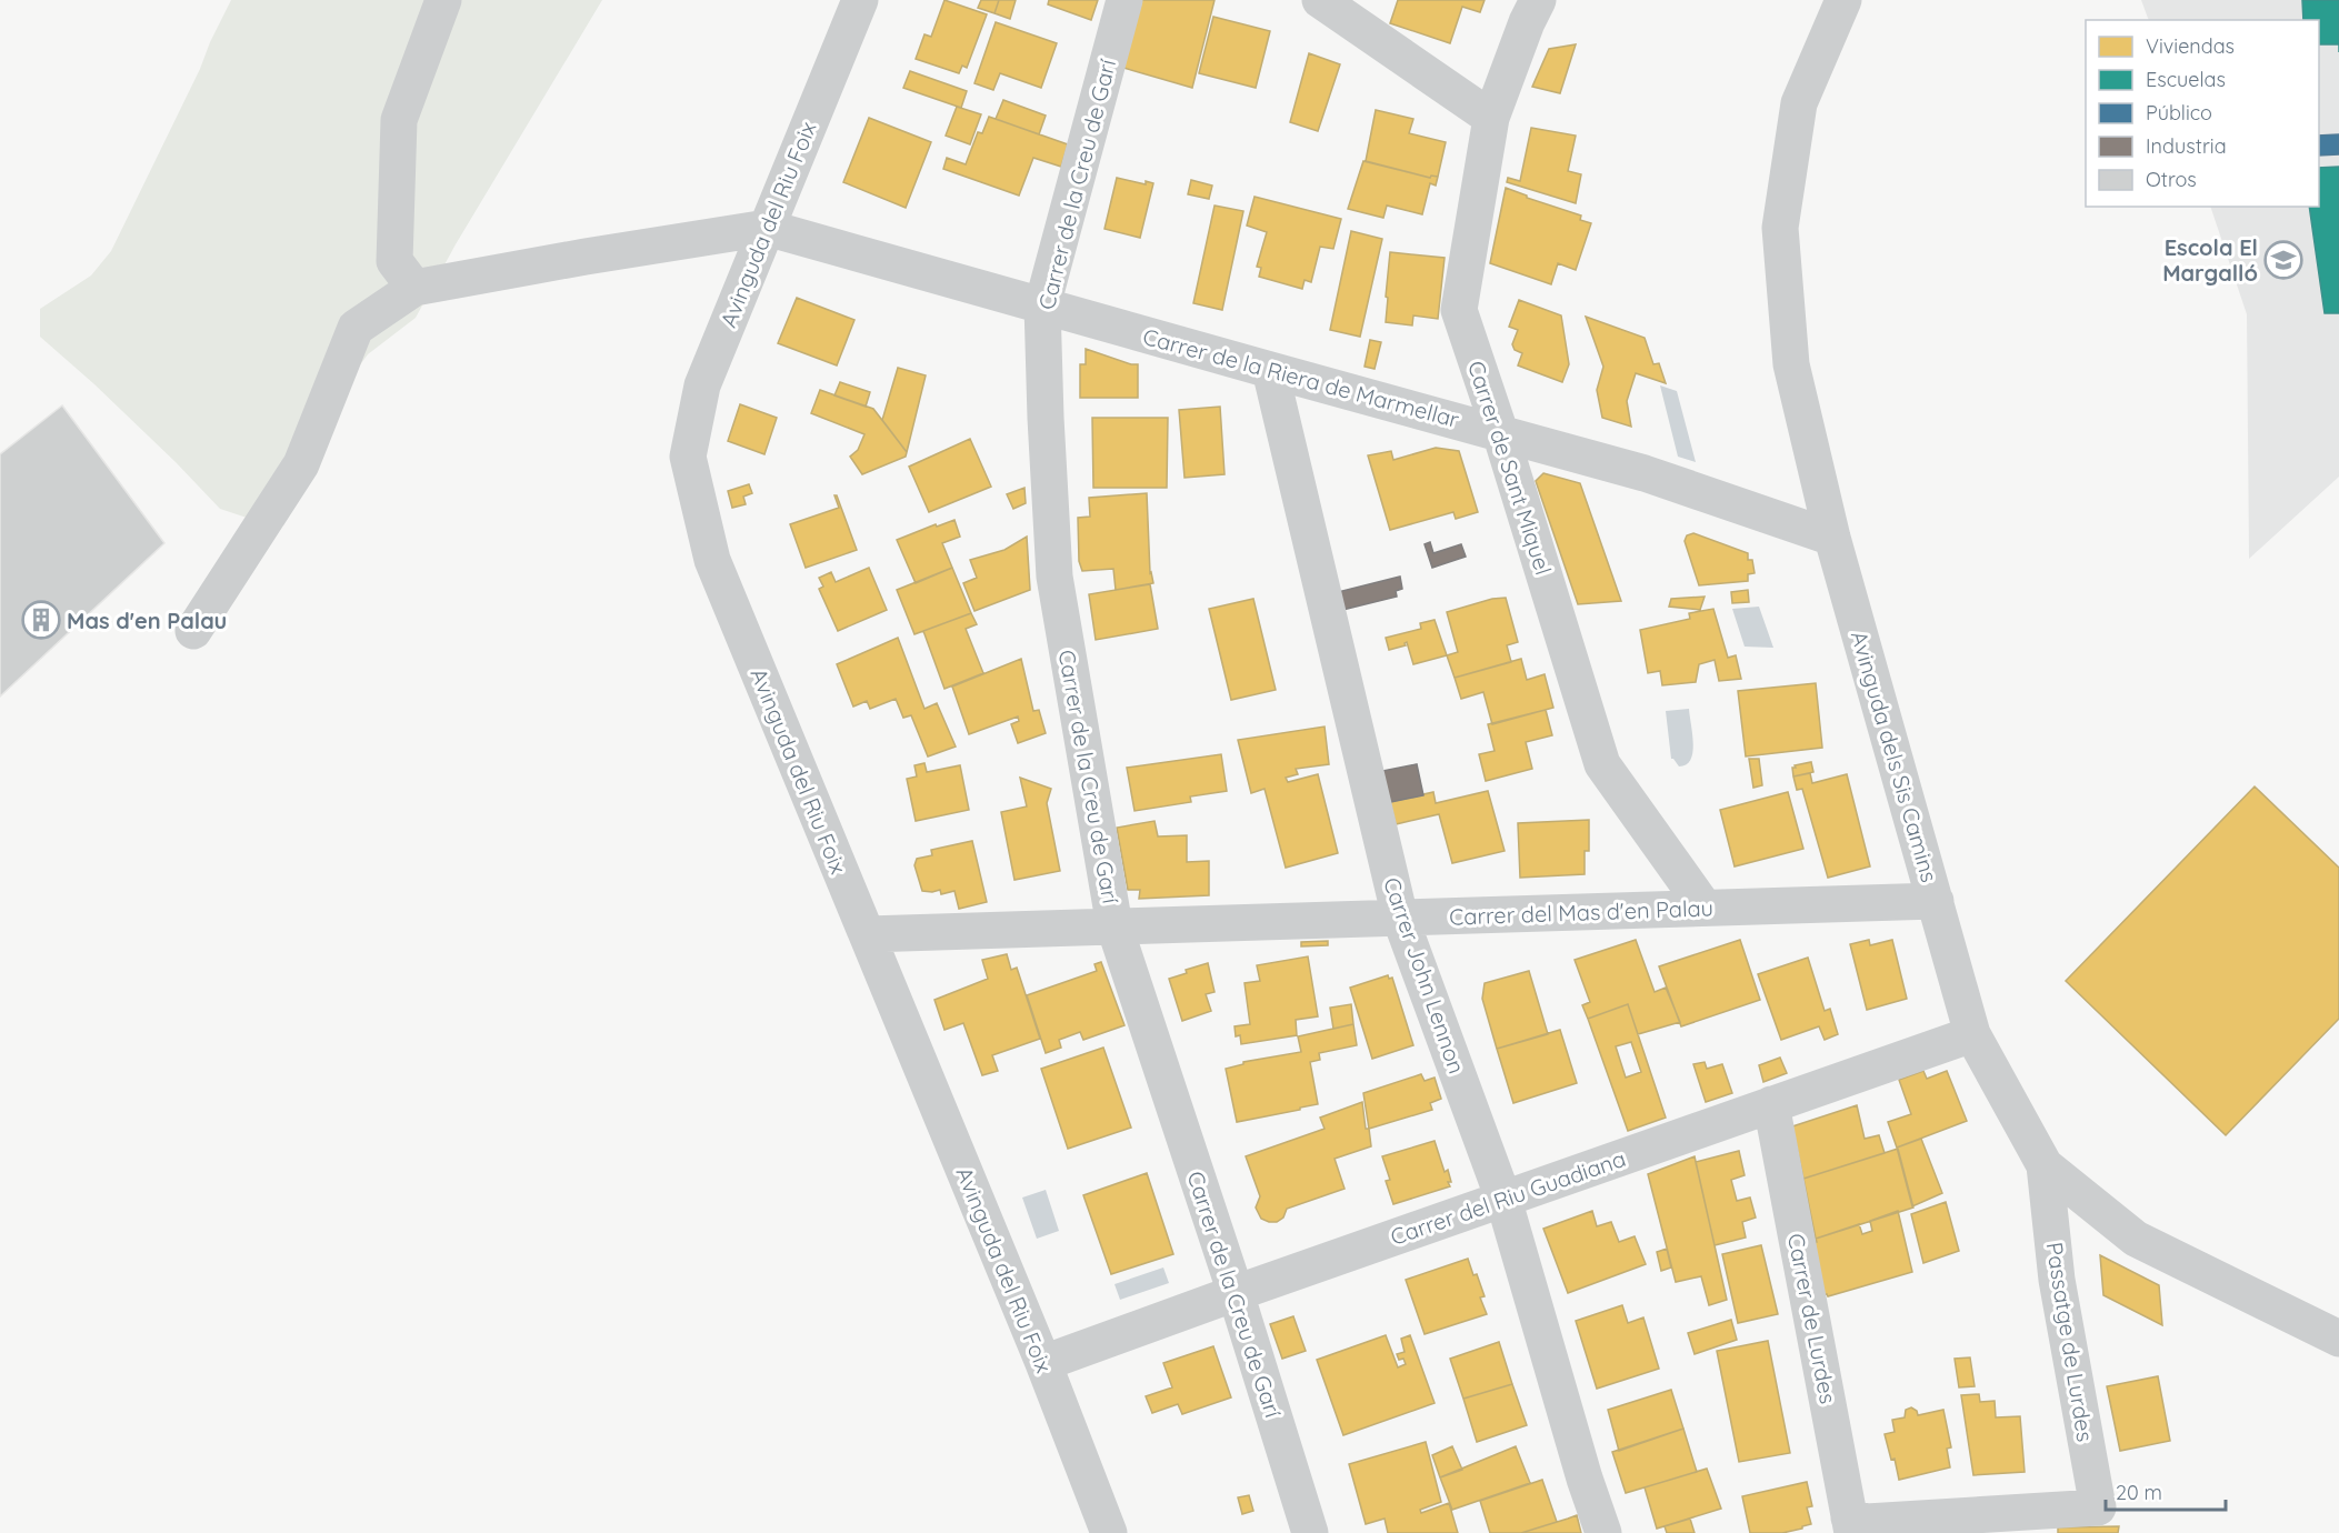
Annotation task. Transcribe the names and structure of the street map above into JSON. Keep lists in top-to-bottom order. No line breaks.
{"streets":{"street":["Carrer de la Creu de Garí","Avinguda del Riu Foix","Carrer de la Riera de Marmellar","Carrer de Sant Miquel","Avinguda dels Sis Camins","Carrer del Mas d'en Palau","Carrer John Lennon","Carrer del Riu Guadiana","Carrer de Lurdes","Passatge de Lurdes"]},"crossings":[["Carrer de la Creu de Garí","Carrer de la Riera de Marmellar"],["Carrer de la Creu de Garí","Carrer del Mas d'en Palau"],["Carrer de la Creu de Garí","Carrer del Riu Guadiana"],["Avinguda del Riu Foix","Carrer de la Riera de Marmellar"],["Avinguda del Riu Foix","Carrer del Mas d'en Palau"],["Avinguda del Riu Foix","Carrer del Riu Guadiana"],["Carrer de la Riera de Marmellar","Carrer de Sant Miquel"],["Carrer de la Riera de Marmellar","Avinguda dels Sis Camins"],["Carrer de la Riera de Marmellar","Carrer John Lennon"],["Carrer de Sant Miquel","Carrer del Mas d'en Palau"],["Avinguda dels Sis Camins","Carrer del Mas d'en Palau"],["Avinguda dels Sis Camins","Carrer del Riu Guadiana"],["Avinguda dels Sis Camins","Passatge de Lurdes"],["Carrer del Mas d'en Palau","Carrer John Lennon"],["Carrer John Lennon","Carrer del Riu Guadiana"],["Carrer del Riu Guadiana","Carrer de Lurdes"],["Carrer de Lurdes","Passatge de Lurdes"]],"places":{"school or university":["Escola El Margalló"],"building":["Mas d'en Palau"]},"legend":["Viviendas","Escuelas","Público","Industria","Otros"],"scale_bar":"20 m"}
